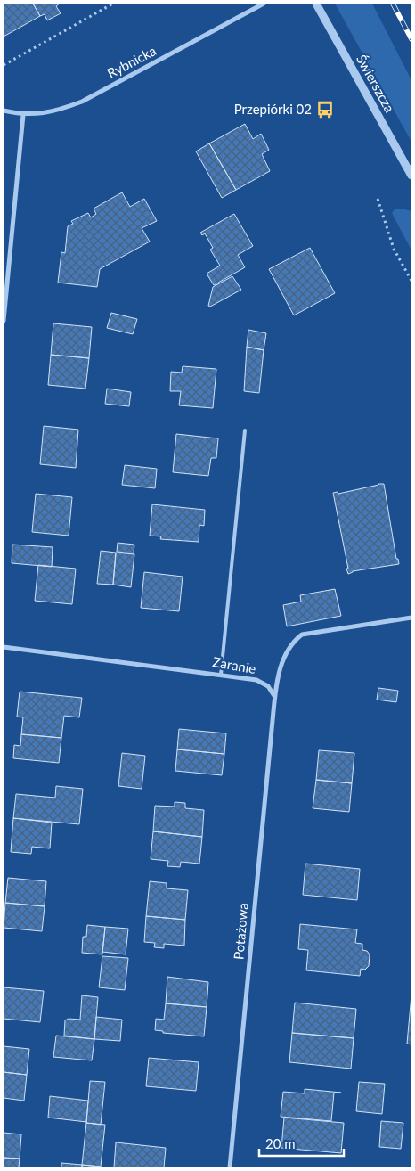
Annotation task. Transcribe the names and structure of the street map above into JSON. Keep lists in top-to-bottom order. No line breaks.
{"streets":{"street":["Rybnicka","Świerszcza","Zaranie","Potażowa"]},"crossings":[["Zaranie","Potażowa"]],"places":{"bus stop":["Przepiórki 02"]},"scale_bar":"20 m"}
